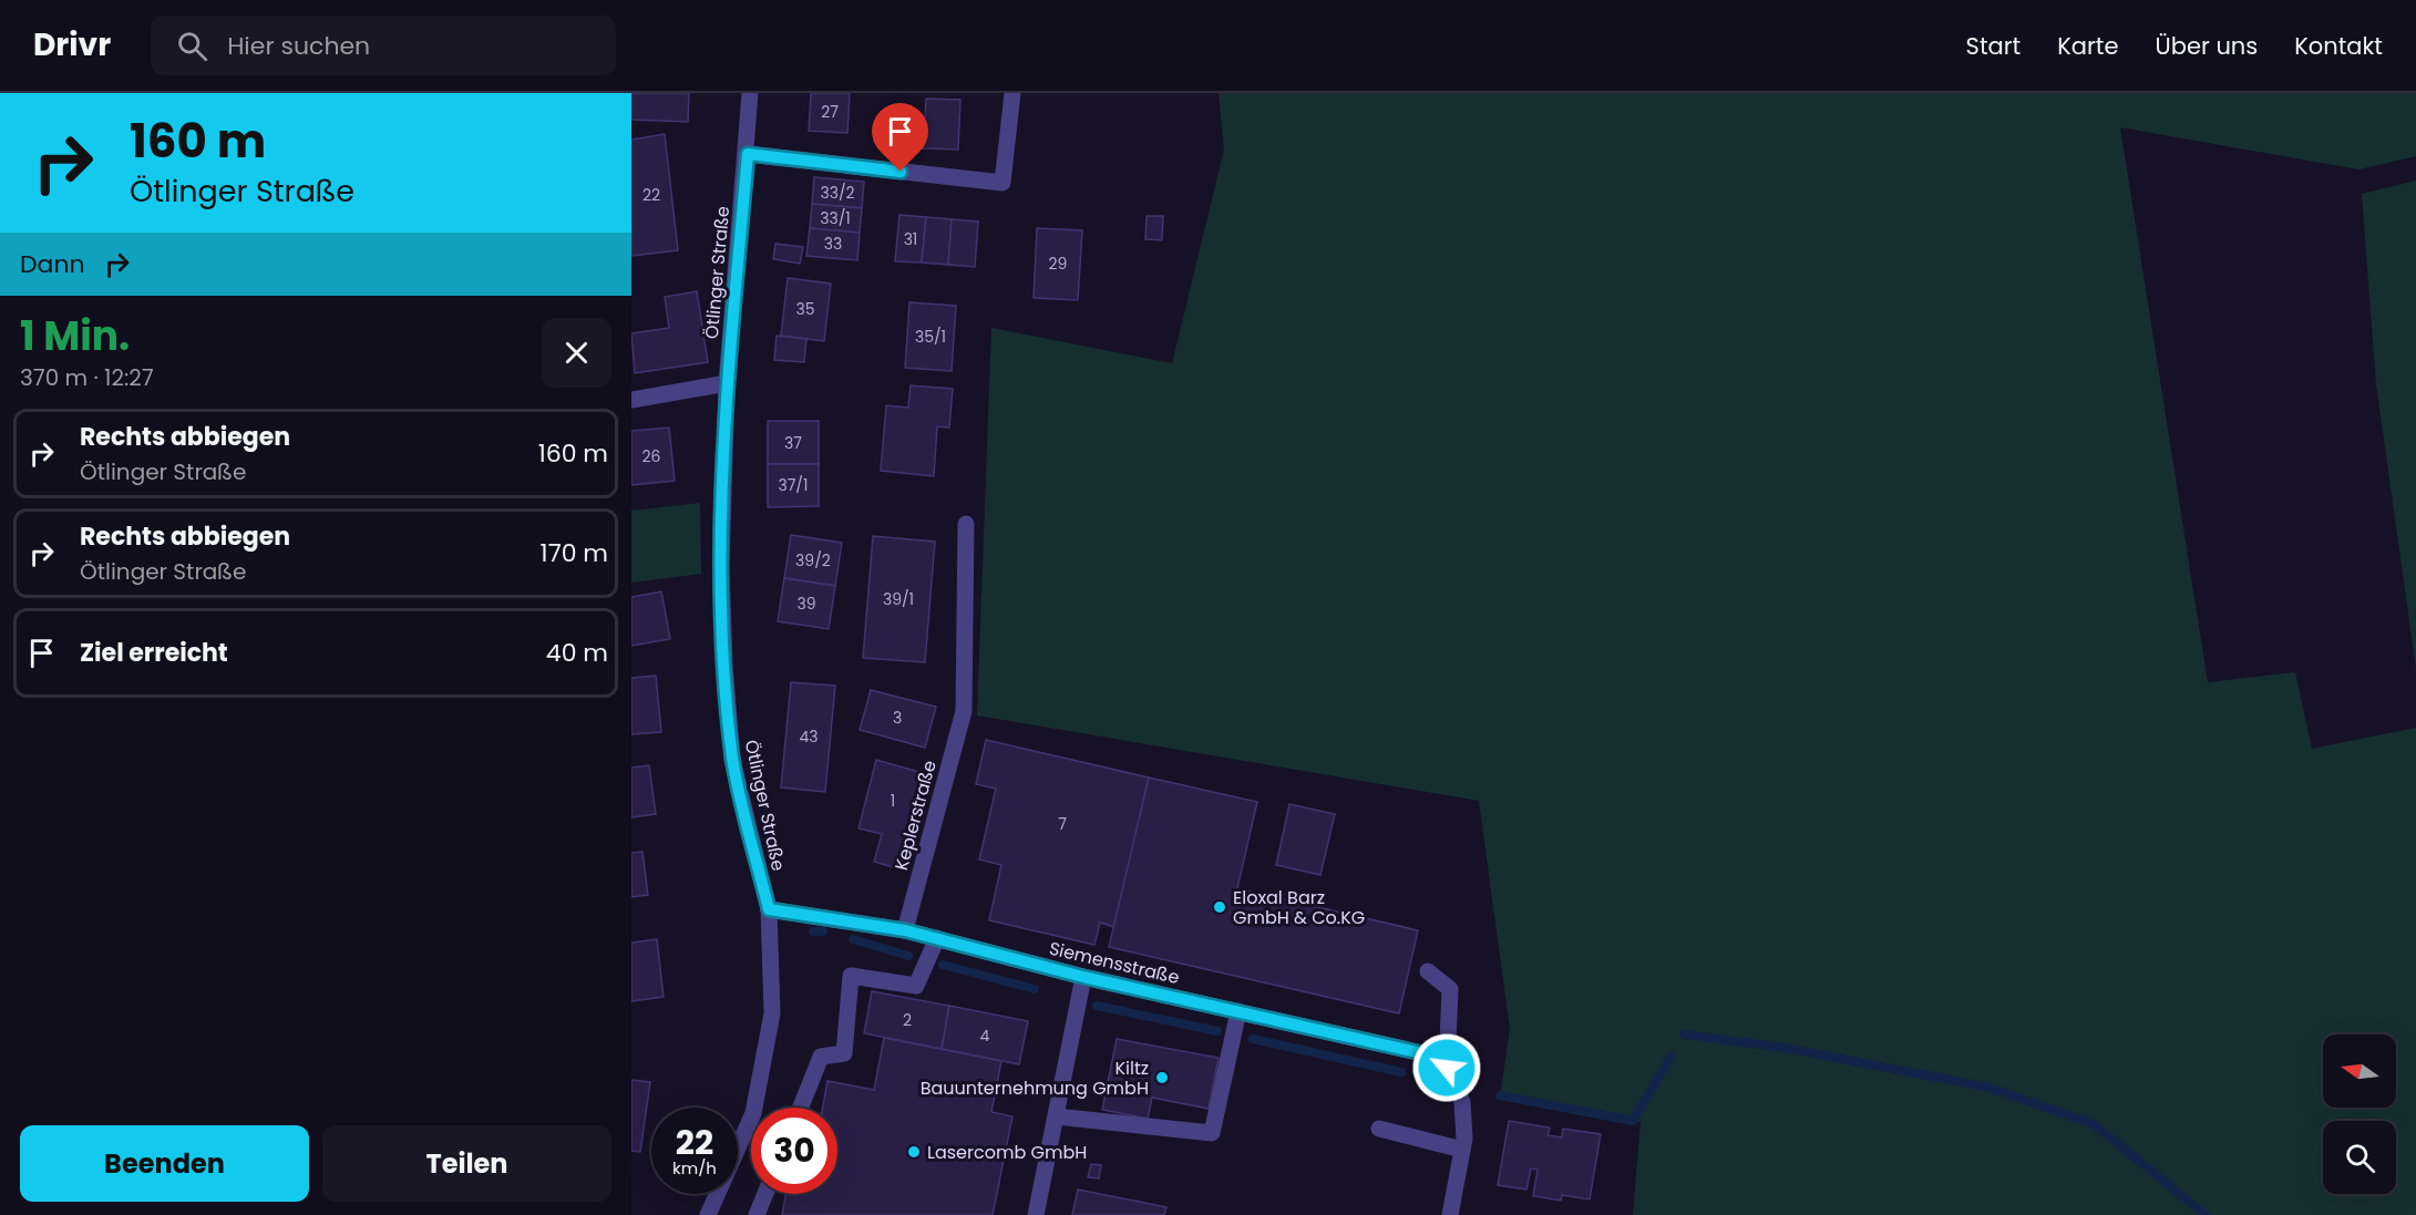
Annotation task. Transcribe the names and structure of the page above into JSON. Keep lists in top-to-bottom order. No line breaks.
{"streets":{"street":["Ötlinger Straße","Keplerstraße","Siemensstraße"]},"crossings":[["Ötlinger Straße","Siemensstraße"],["Keplerstraße","Siemensstraße"]],"places":["Eloxal Barz GmbH & Co.KG","Kiltz Bauunternehmung GmbH","Lasercomb GmbH"],"house_numbers":["27","33/2","22","33/1","31","33","29","35","35/1","37","26","37/1","39/2","39/1","39","3","43","1","7","2","4"],"north":"left","page":{"header":"Drivr","search":"Hier suchen","nav":["Start","Karte","Über uns","Kontakt"],"turn":["160 m","Ötlinger Straße"],"then":"Dann","heading":["1 Min.","370 m · 12:27"],"list":[{"name":"Rechts abbiegen","note":"Ötlinger Straße","value":"160 m"},{"name":"Rechts abbiegen","note":"Ötlinger Straße","value":"170 m"},{"name":"Ziel erreicht","value":"40 m"}],"speed":"22 km/h","limit":"30","buttons":["Beenden","Teilen"]}}
